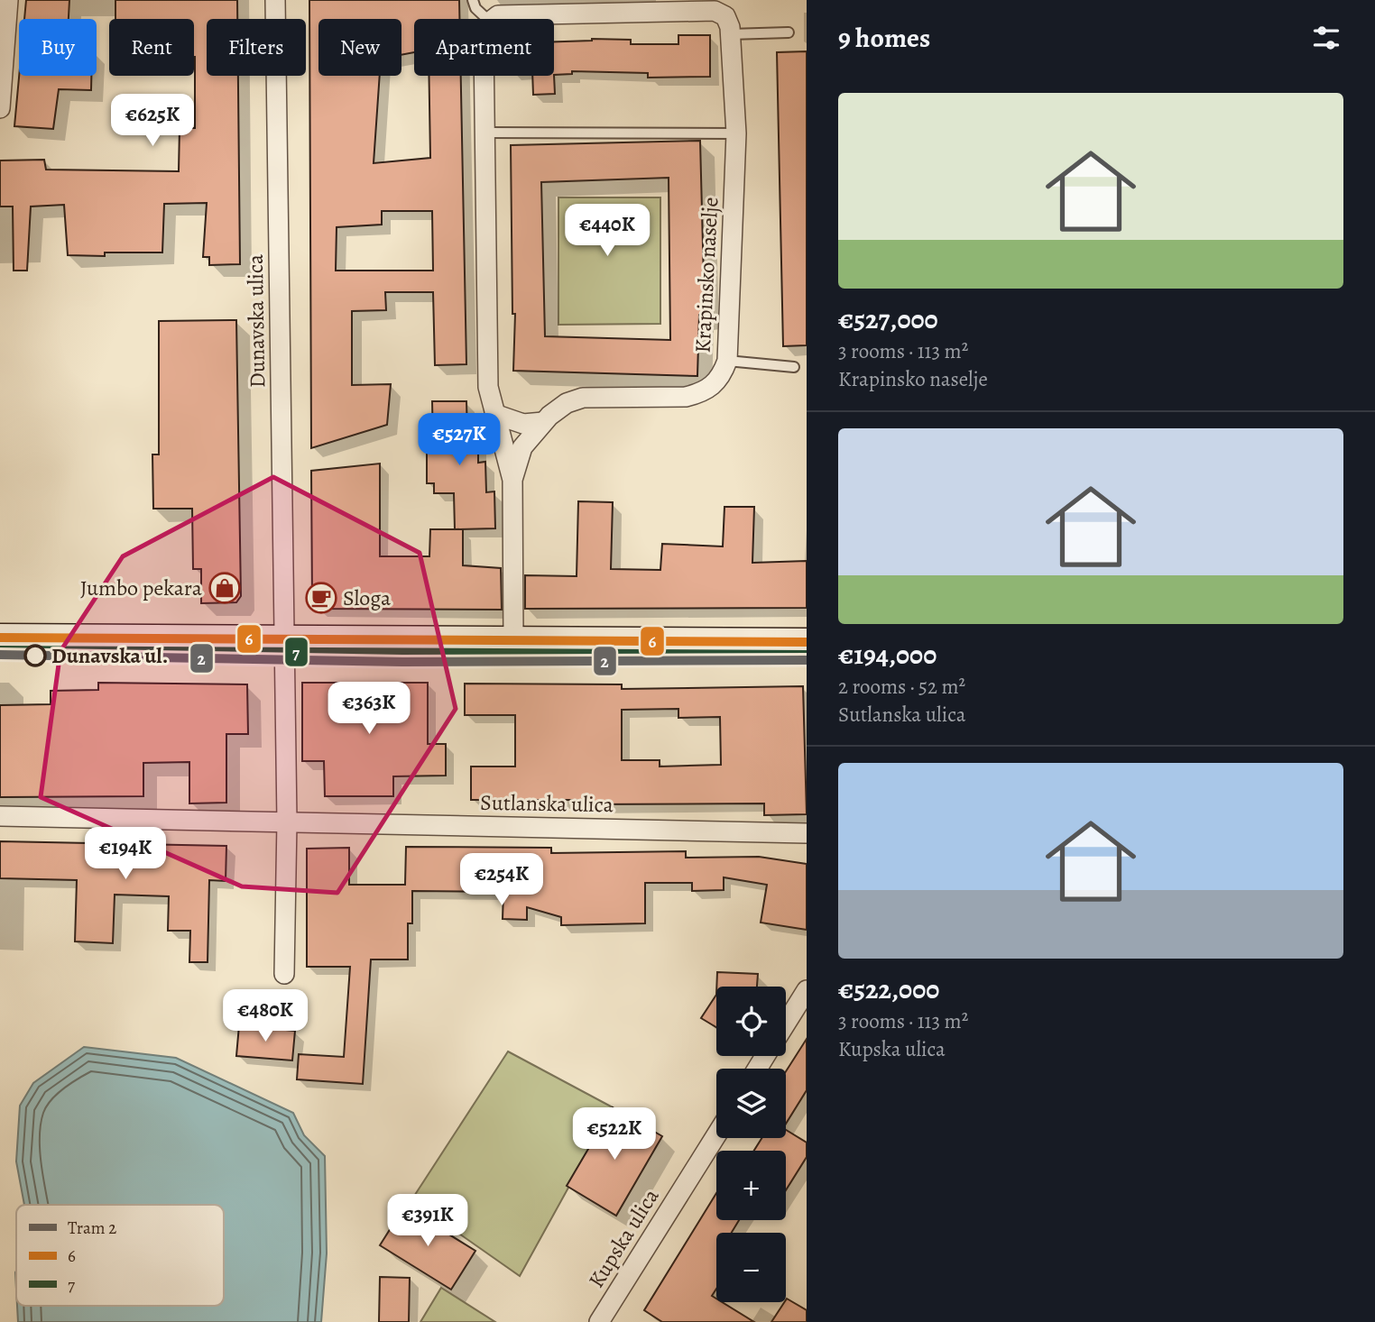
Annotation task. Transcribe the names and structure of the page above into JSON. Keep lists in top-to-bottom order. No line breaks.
{"streets":{"street":["Krapinsko naselje","Dunavska ulica","Sutlanska ulica","Kupska ulica"]},"places":{"shop":["Jumbo pekara"],"cafe":["Sloga"],"other":["Dunavska ul."]},"lines":["transit line 6","transit line 7","tram line 2"],"legend":["Tram 2","6","7"],"page":{"heading":"9 homes","chip":["Buy","Rent","Filters","New","Apartment"],"list":[{"name":"€527,000","note":"3 rooms · 113 m² · Krapinsko naselje"},{"name":"€194,000","note":"2 rooms · 52 m² · Sutlanska ulica"},{"name":"€522,000","note":"3 rooms · 113 m² · Kupska ulica"}],"price":["€625K","€440K","€527K","€363K","€194K","€254K","€480K","€522K","€391K"],"map_buttons":["+","−"]}}
